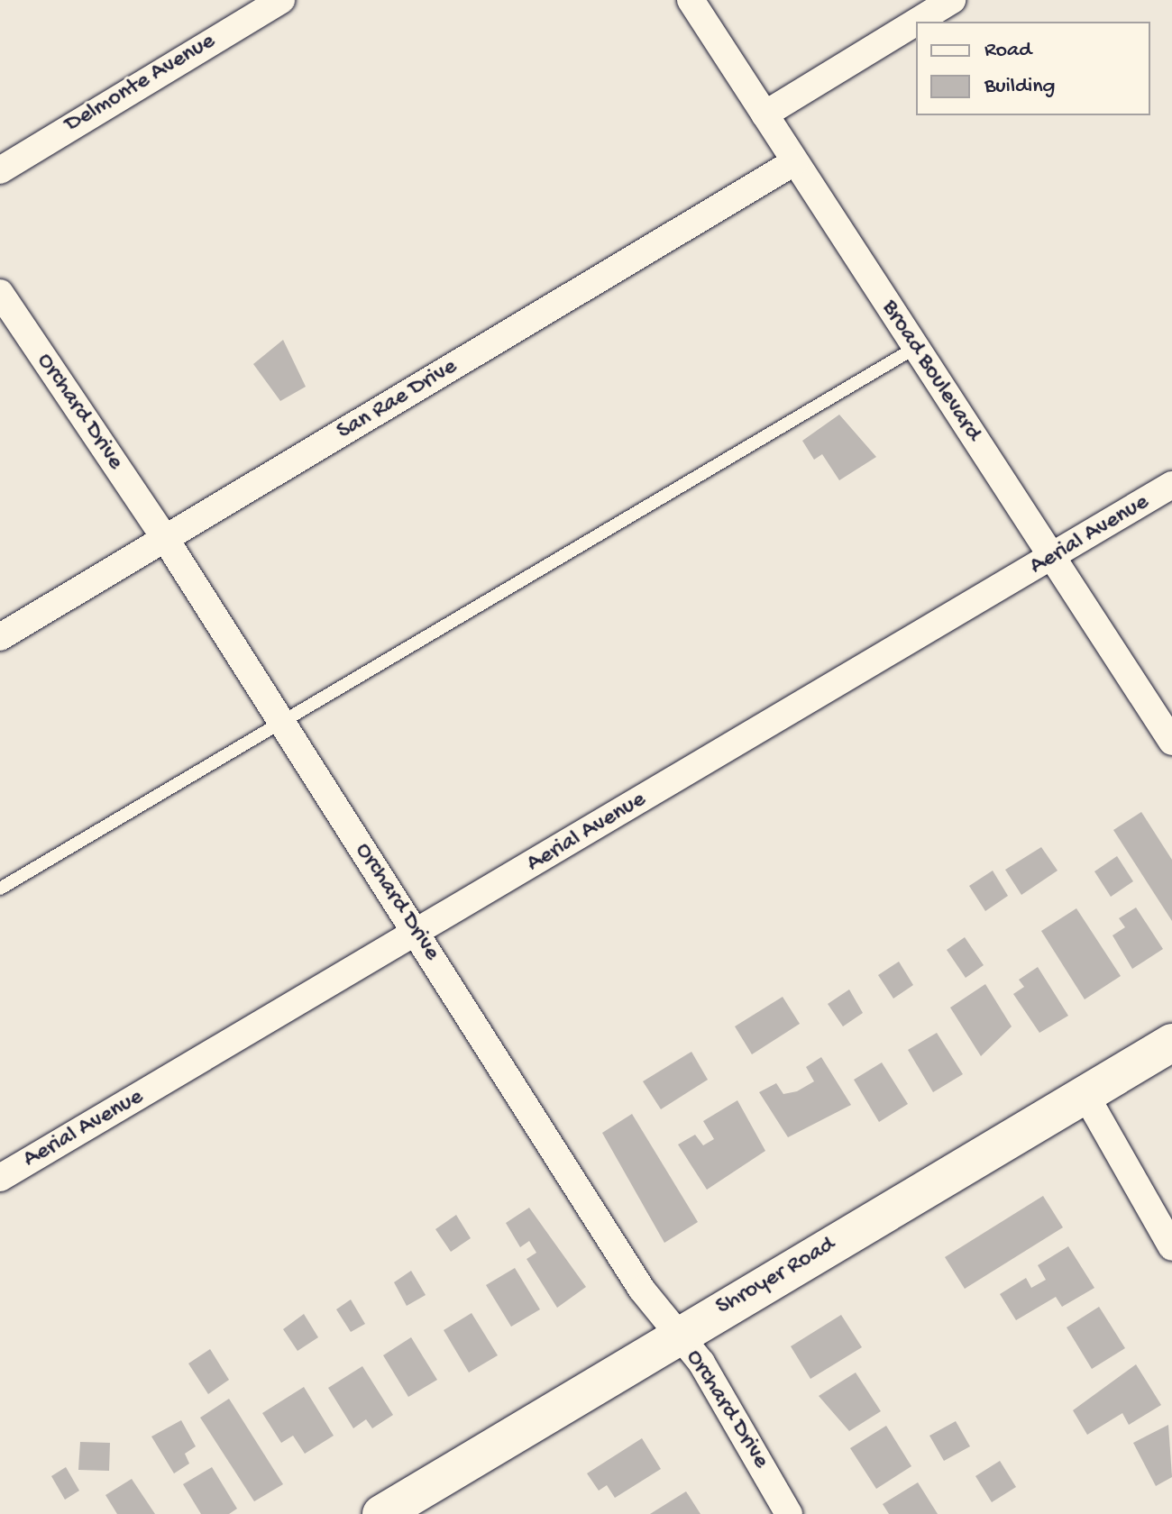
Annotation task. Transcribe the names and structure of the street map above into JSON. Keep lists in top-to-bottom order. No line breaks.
{"streets":{"main road":["Shroyer Road"],"street":["Delmonte Avenue","Broad Boulevard","San Rae Drive","Orchard Drive","Aerial Avenue"]},"crossings":[["Broad Boulevard","San Rae Drive"],["Broad Boulevard","Aerial Avenue"],["San Rae Drive","Orchard Drive"],["Orchard Drive","Aerial Avenue"],["Orchard Drive","Shroyer Road"]],"legend":["Road","Building"]}
